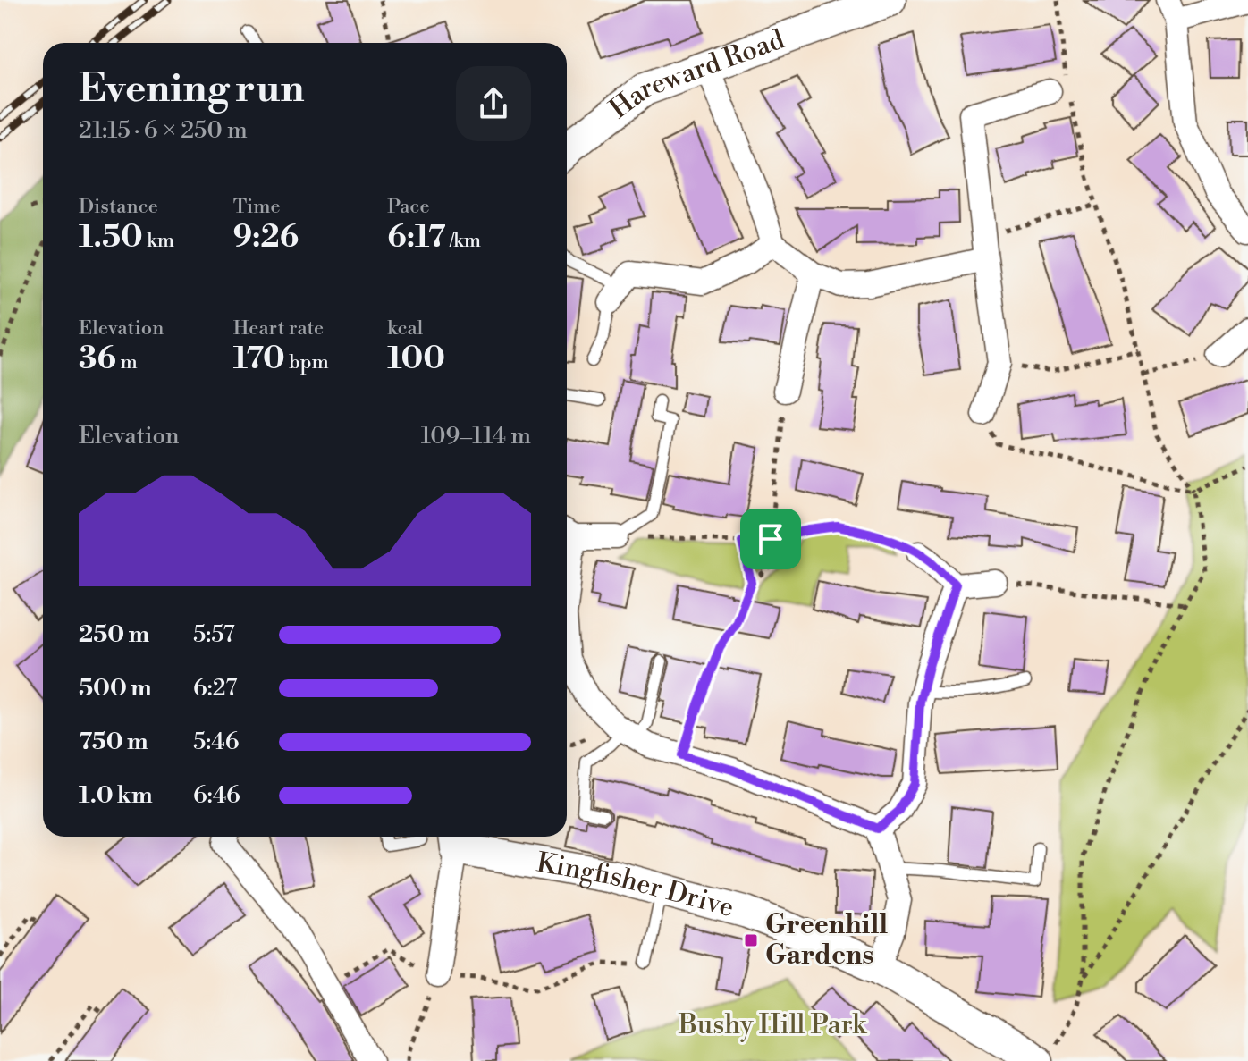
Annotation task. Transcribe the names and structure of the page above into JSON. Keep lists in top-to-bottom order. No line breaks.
{"streets":{"street":["Hareward Road","Kingfisher Drive"]},"parks":["Bushy Hill Park"],"places":{"transit":["Greenhill Gardens"]},"page":{"heading":["Evening run","21:15 · 6 × 250 m"],"stats":[["Distance","1.50 km"],["Time","9:26"],["Pace","6:17 /km"],["Elevation","36 m"],["Heart rate","170 bpm"],["kcal","100"]],"chart":["Elevation","109–114 m"],"list":[{"name":"250 m","note":"5:57"},{"name":"500 m","note":"6:27"},{"name":"750 m","note":"5:46"},{"name":"1.0 km","note":"6:46"}]}}
